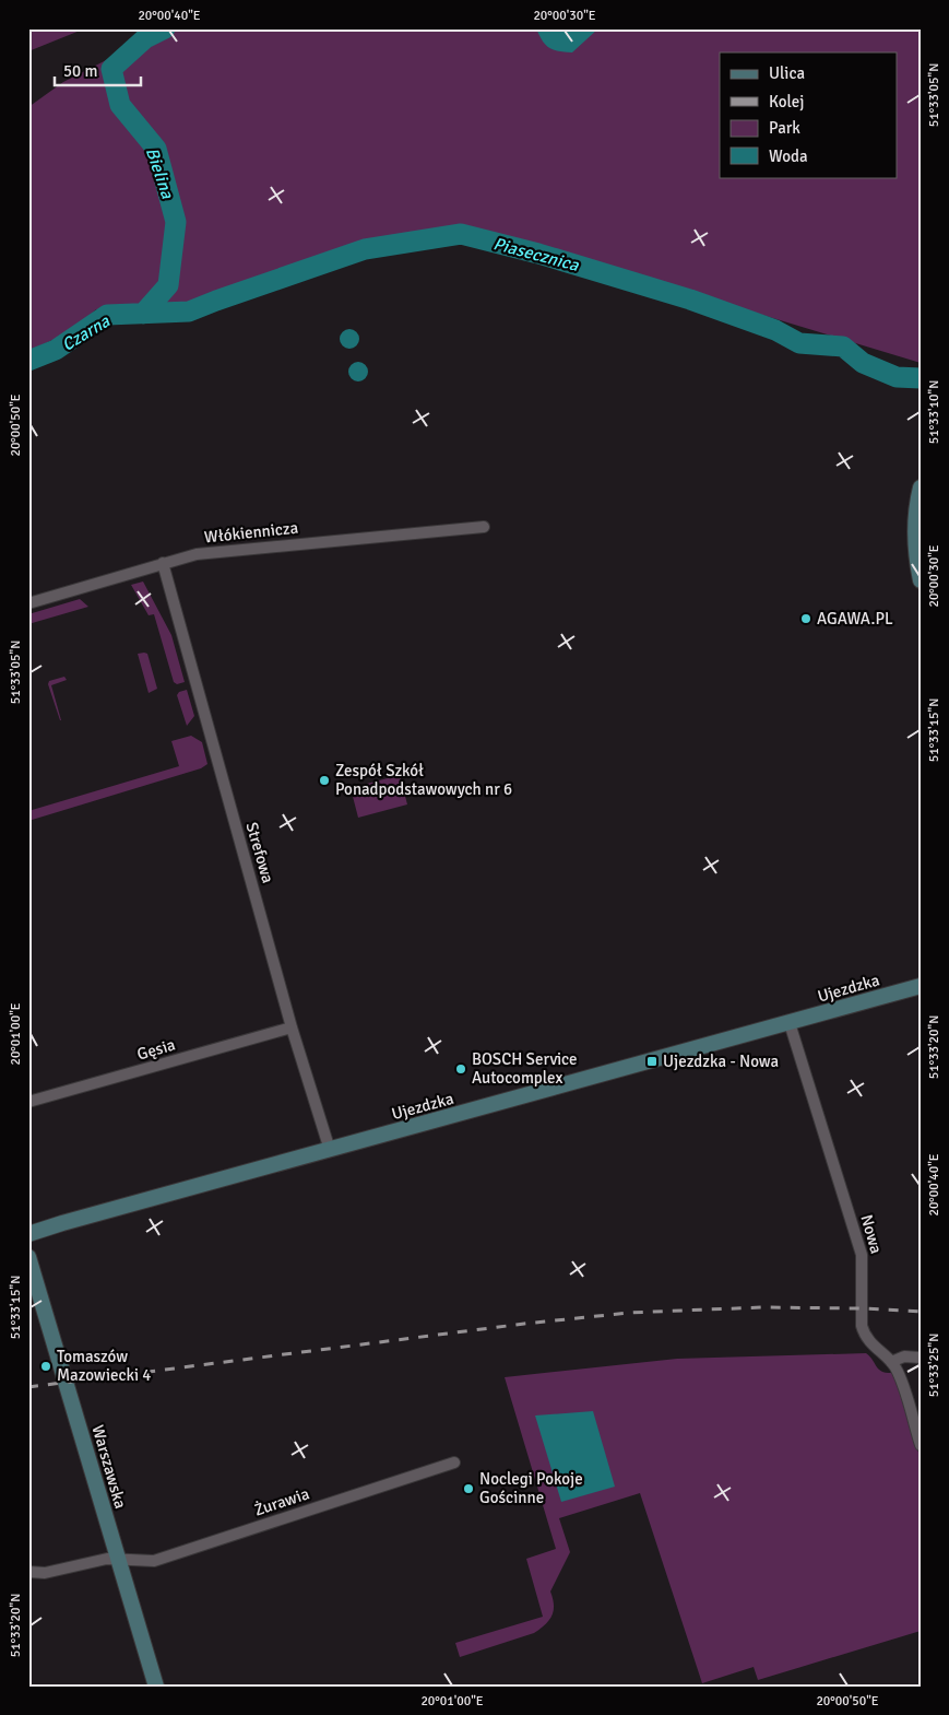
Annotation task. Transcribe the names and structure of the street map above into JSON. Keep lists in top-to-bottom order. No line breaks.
{"streets":{"main road":["Ujezdzka","Warszawska"],"street":["Włókiennicza","Strefowa","Gęsia","Nowa","Żurawia"]},"crossings":[["Włókiennicza","Strefowa"],["Strefowa","Ujezdzka"],["Strefowa","Gęsia"],["Ujezdzka","Nowa"],["Warszawska","Żurawia"]],"water":["Bielina","Piasecznica","Czarna"],"places":{"other":["AGAWA.PL","Zespół Szkół Ponadpodstawowych nr 6","BOSCH Service Autocomplex","Tomaszów Mazowiecki 4","Noclegi Pokoje Gościnne"],"transit":["Ujezdzka - Nowa"]},"legend":["Ulica","Kolej","Park","Woda"],"scale_bar":"50 m","coordinates":["20°00'40\"E","20°00'30\"E","51°33'05\"N","51°33'10\"N","20°00'50\"E","51°33'15\"N","20°01'00\"E","51°33'20\"N","51°33'25\"N"]}
